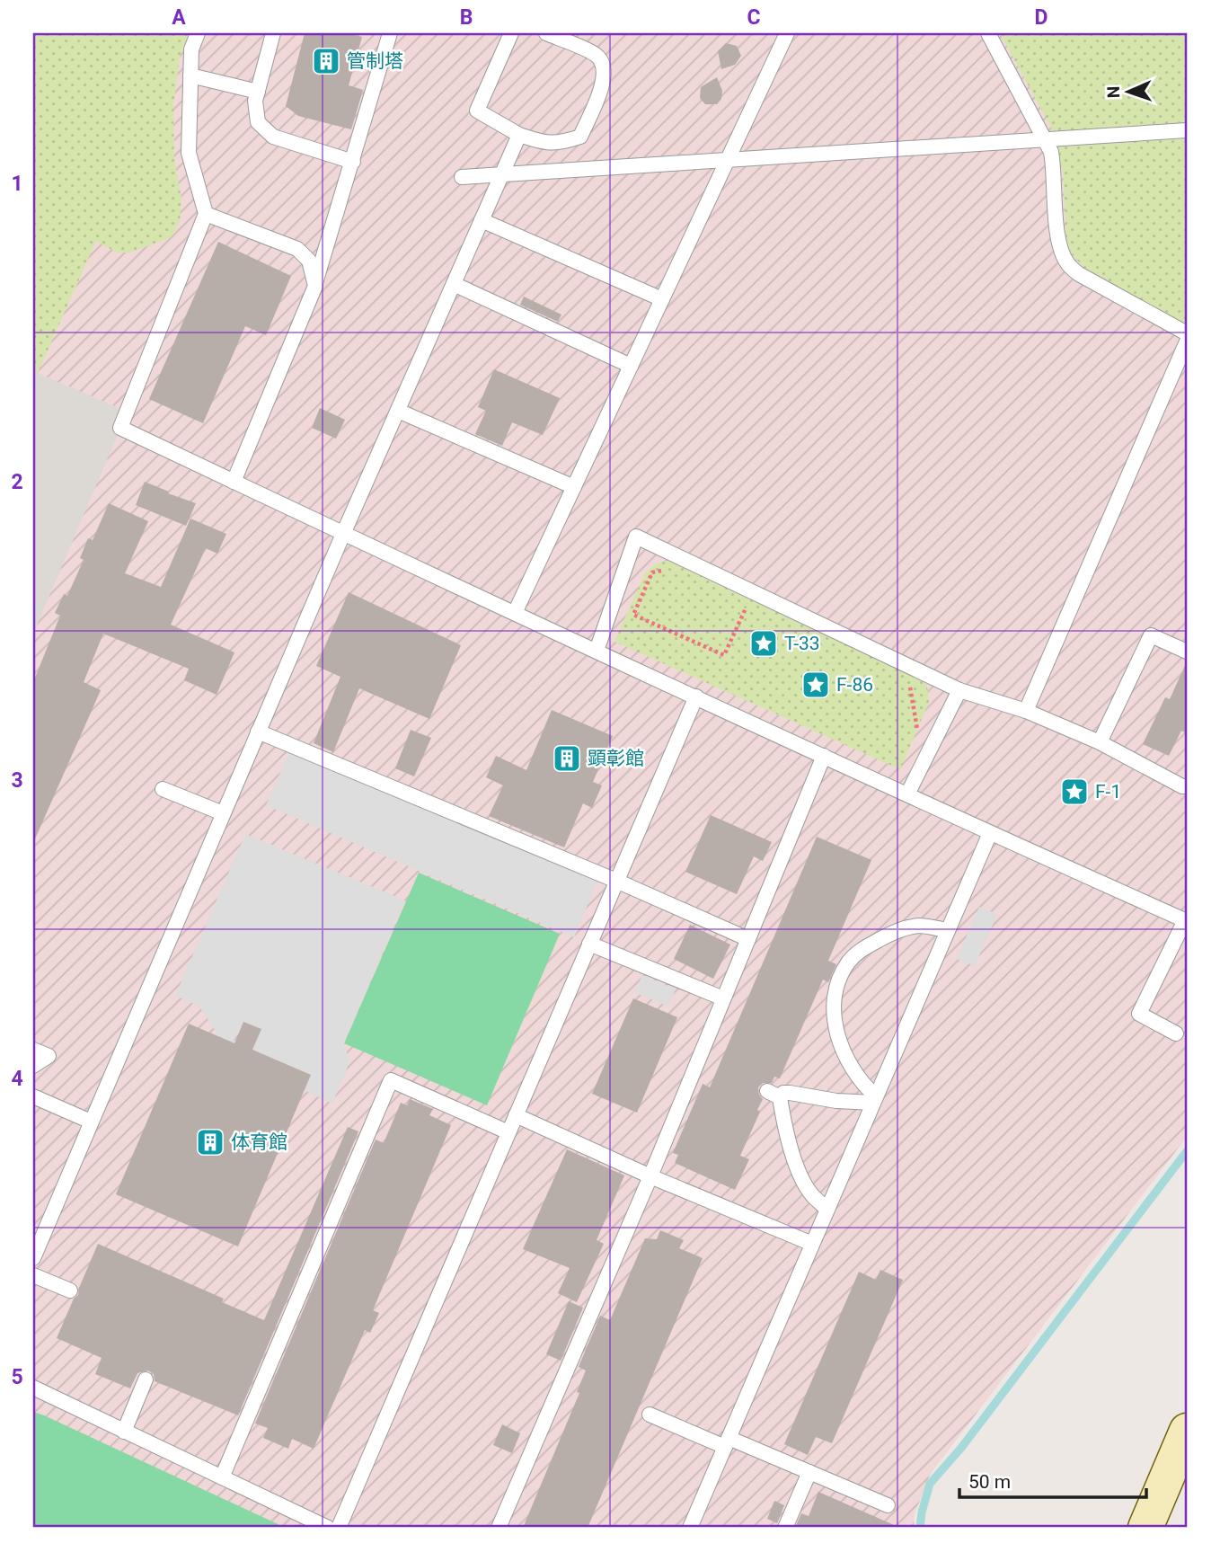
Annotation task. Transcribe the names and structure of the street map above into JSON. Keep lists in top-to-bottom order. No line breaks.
{"places":{"building":["管制塔","顕彰館","体育館"],"place":["T-33","F-86","F-1"]},"scale_bar":"50 m","north":"left","grid":{"columns":["A","B","C","D"],"rows":["1","2","3","4","5"]}}
